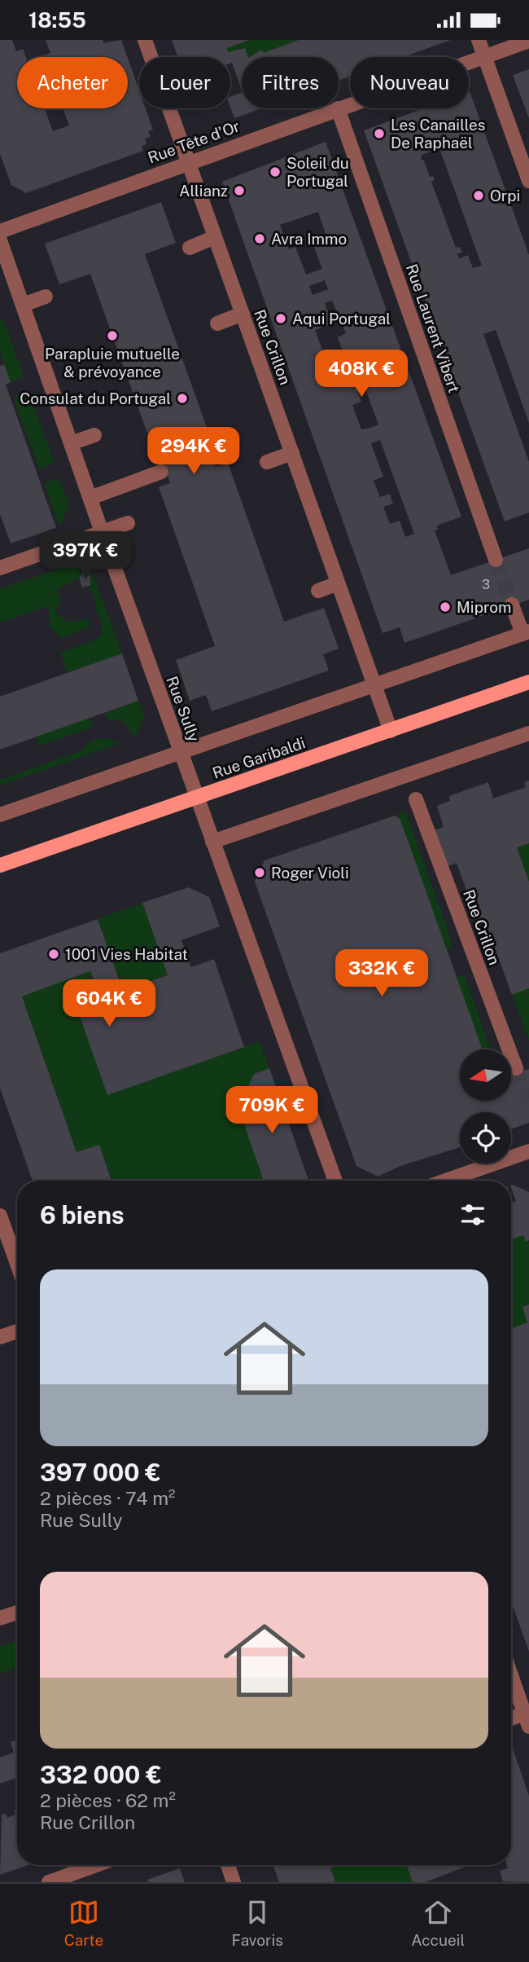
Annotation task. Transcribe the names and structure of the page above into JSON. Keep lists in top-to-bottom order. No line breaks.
{"streets":{"main road":["Rue Garibaldi"],"street":["Rue Tête d'Or","Rue Laurent Vibert","Rue Crillon","Rue Sully"]},"crossings":[["Rue Tête d'Or","Rue Laurent Vibert"],["Rue Tête d'Or","Rue Crillon"],["Rue Crillon","Rue Garibaldi"],["Rue Sully","Rue Garibaldi"]],"places":["Les Canailles De Raphaël","Soleil du Portugal","Allianz","Orpi","Avra Immo","Aqui Portugal","Parapluie mutuelle & prévoyance","Consulat du Portugal","Miprom","Roger Violi","1001 Vies Habitat"],"house_numbers":["3"],"north":"left","page":{"status":"18:55","chip":["Acheter","Louer","Filtres","Nouveau"],"price":["408K €","294K €","397K €","332K €","604K €","709K €"],"heading":"6 biens","list":[{"name":"397 000 €","note":"2 pièces · 74 m² · Rue Sully"},{"name":"332 000 €","note":"2 pièces · 62 m² · Rue Crillon"}],"tabs":["Carte","Favoris","Accueil"]}}
